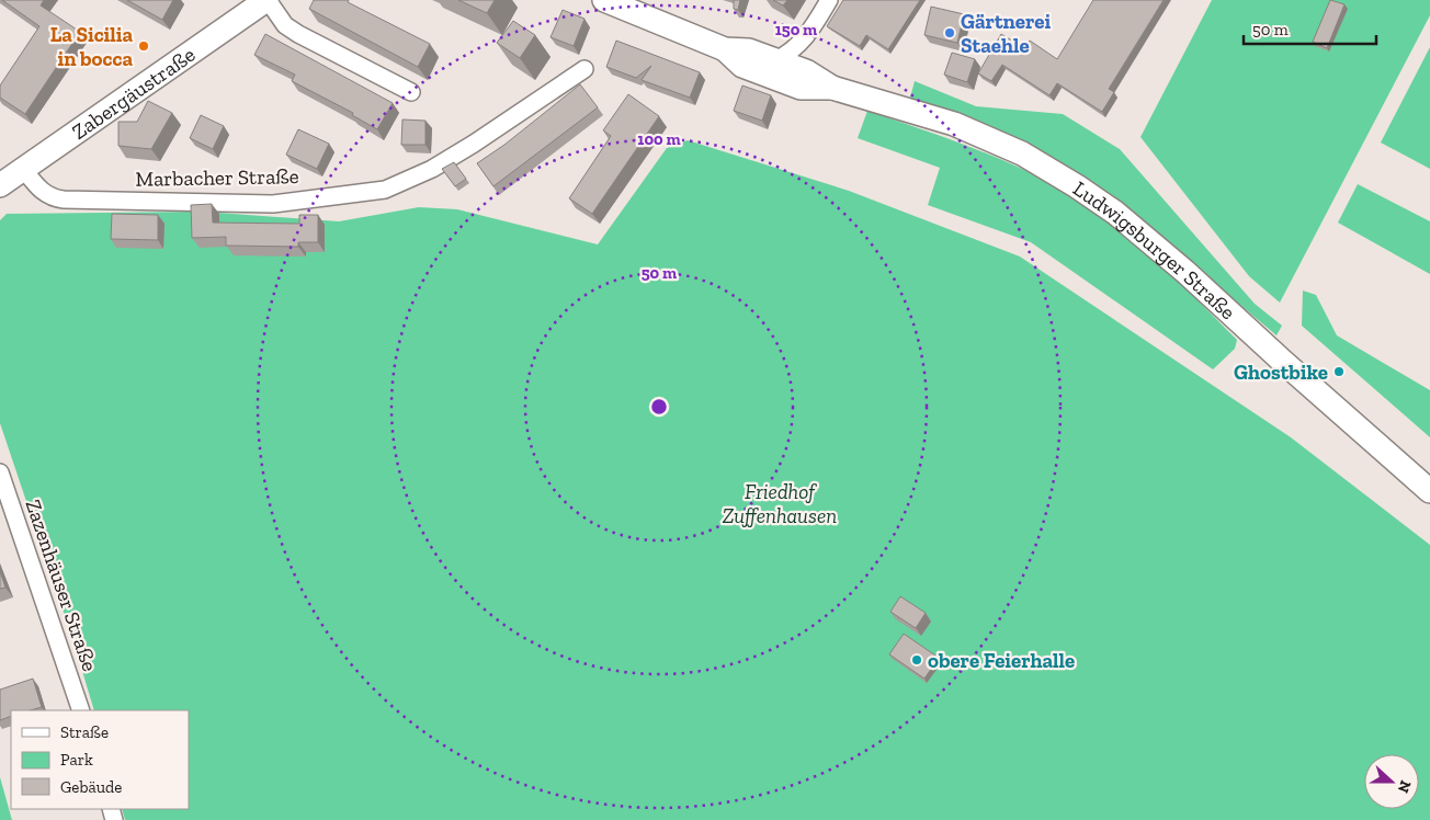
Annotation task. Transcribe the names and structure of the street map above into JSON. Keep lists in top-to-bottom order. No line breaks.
{"streets":{"main road":["Zabergäustraße","Ludwigsburger Straße"],"street":["Marbacher Straße","Zazenhäuser Straße"]},"crossings":[["Zabergäustraße","Marbacher Straße"]],"parks":["Friedhof Zuffenhausen"],"places":["Gärtnerei Staehle","La Sicilia in bocca","Ghostbike","obere Feierhalle"],"legend":["Straße","Park","Gebäude"],"scale_bar":"50 m","north":"right","rings":["150 m","100 m","50 m"]}
